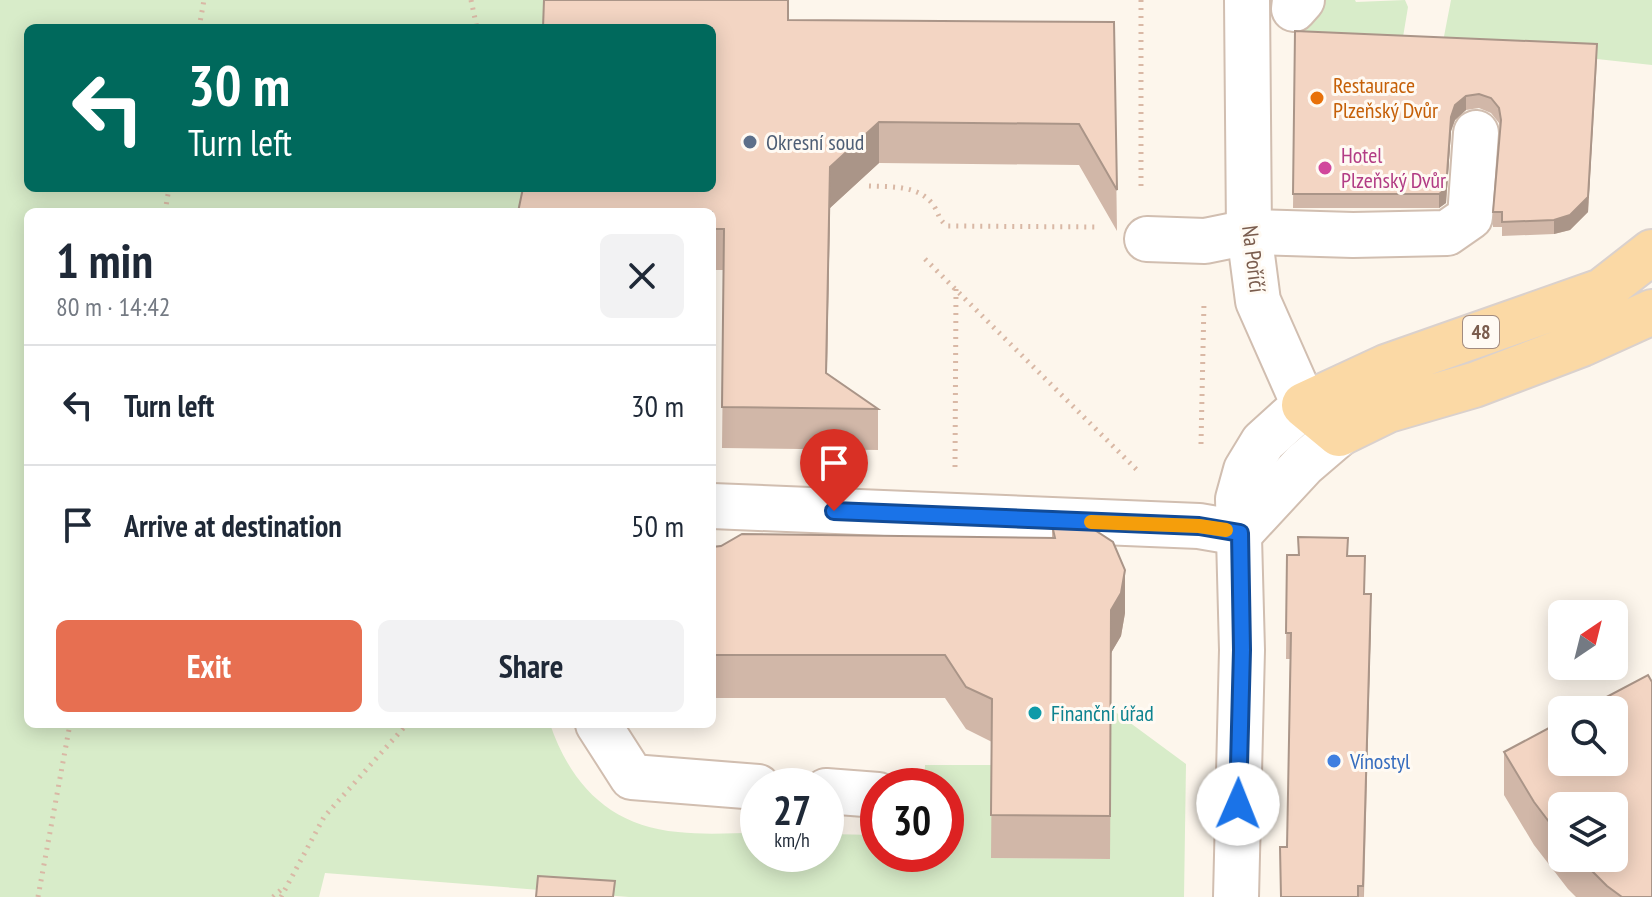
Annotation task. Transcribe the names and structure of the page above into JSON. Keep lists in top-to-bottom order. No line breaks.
{"streets":{"main road":["48"],"street":["Na Poříčí"]},"crossings":[["Na Poříčí","48"]],"places":["Restaurace Plzeňský Dvůr","Okresní soud","Hotel Plzeňský Dvůr","Finanční úřad","Vínostyl"],"north":"top right","page":{"turn":["30 m","Turn left"],"heading":["1 min","80 m · 14:42"],"list":[{"name":"Turn left","value":"30 m"},{"name":"Arrive at destination","value":"50 m"}],"buttons":["Exit","Share"],"speed":"27 km/h","limit":"30"}}
